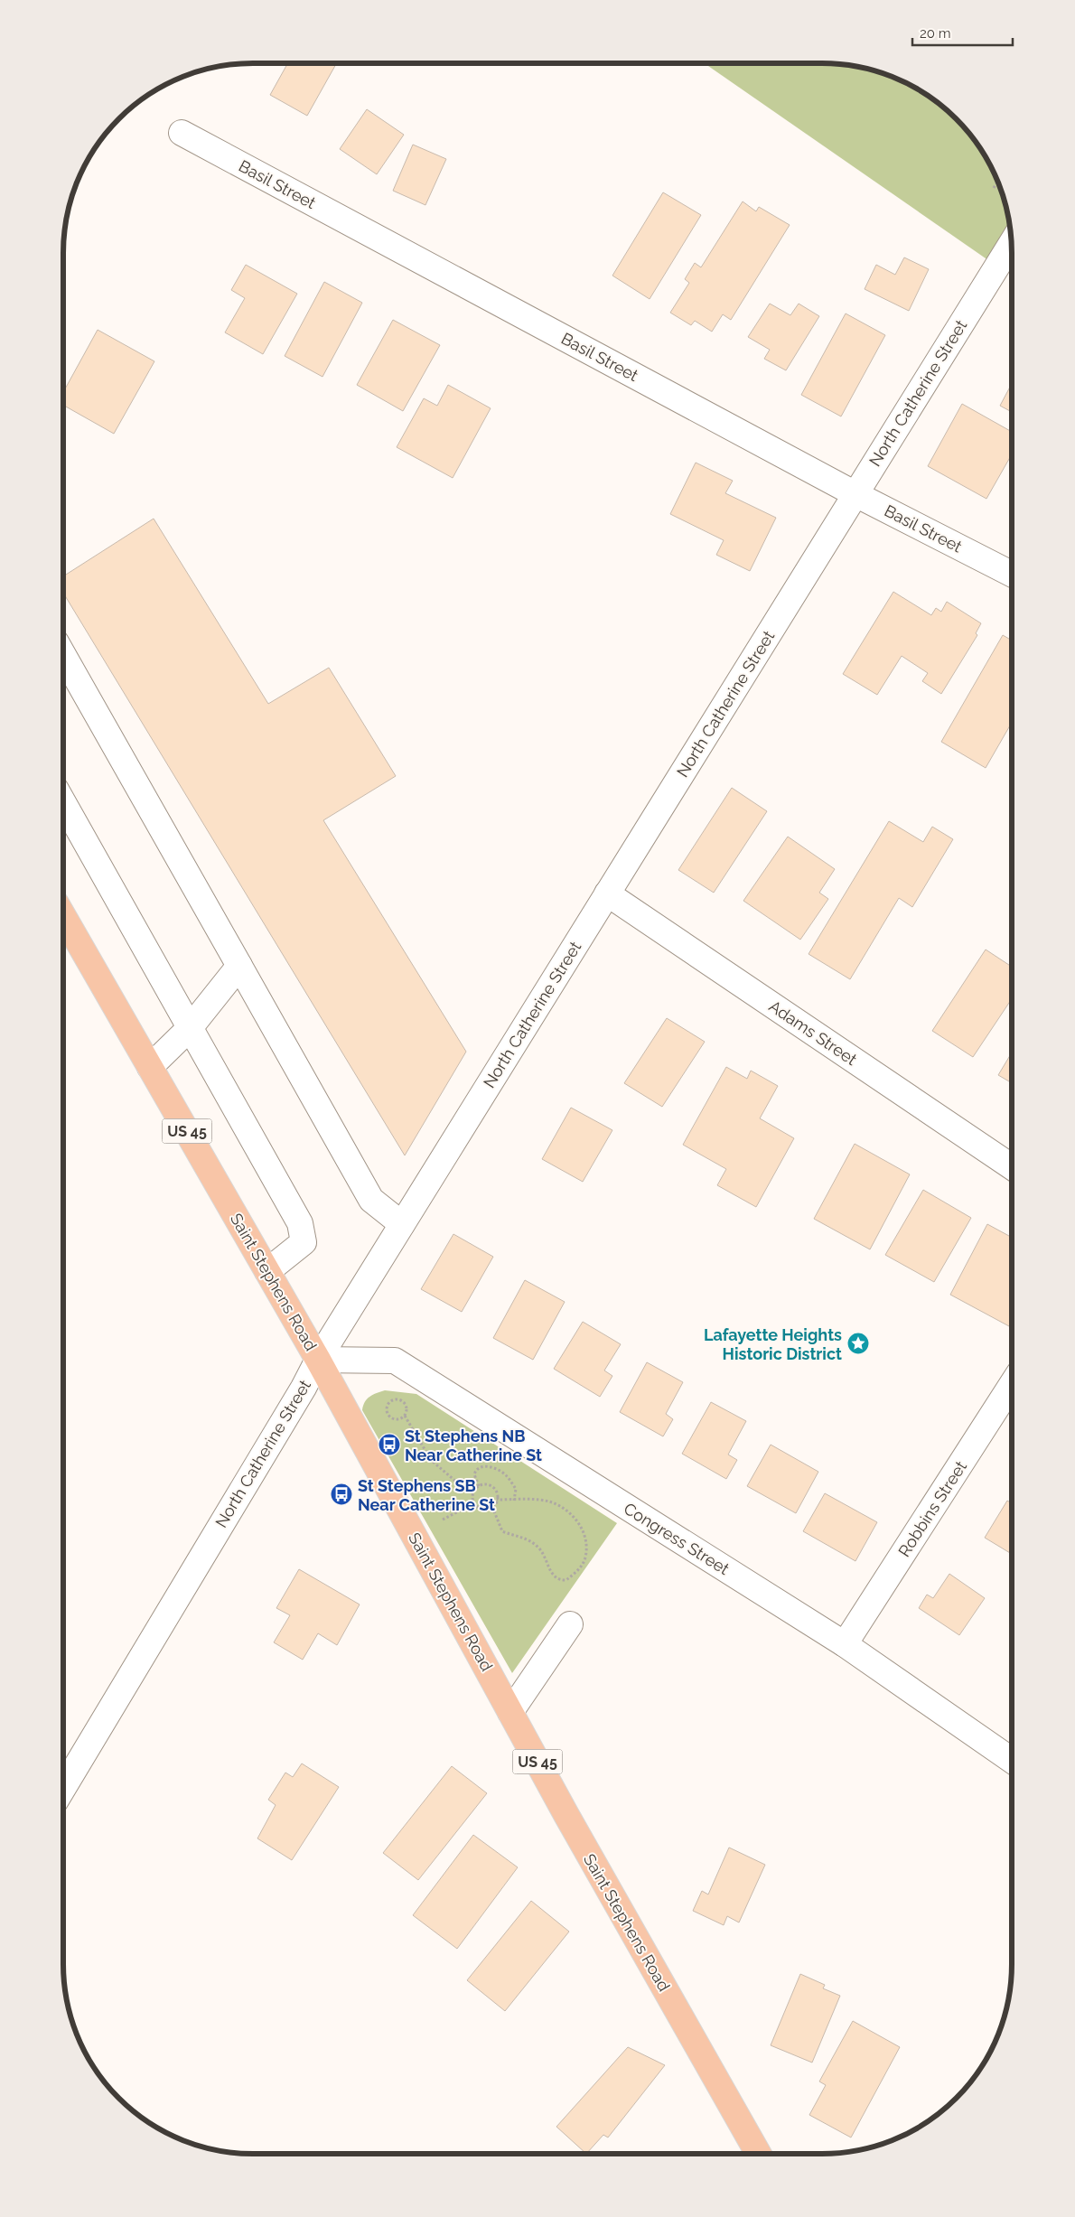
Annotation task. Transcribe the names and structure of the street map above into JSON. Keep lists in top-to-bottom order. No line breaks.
{"streets":{"main road":["US 45","Saint Stephens Road"],"street":["Basil Street","North Catherine Street","Adams Street","Robbins Street","Congress Street"]},"crossings":[["Basil Street","North Catherine Street"],["North Catherine Street","Adams Street"],["North Catherine Street","Saint Stephens Road"],["North Catherine Street","Congress Street"],["Saint Stephens Road","Congress Street"],["Robbins Street","Congress Street"]],"places":{"place":["Lafayette Heights Historic District"],"bus stop":["St Stephens NB Near Catherine St","St Stephens SB Near Catherine St"]},"scale_bar":"20 m"}
